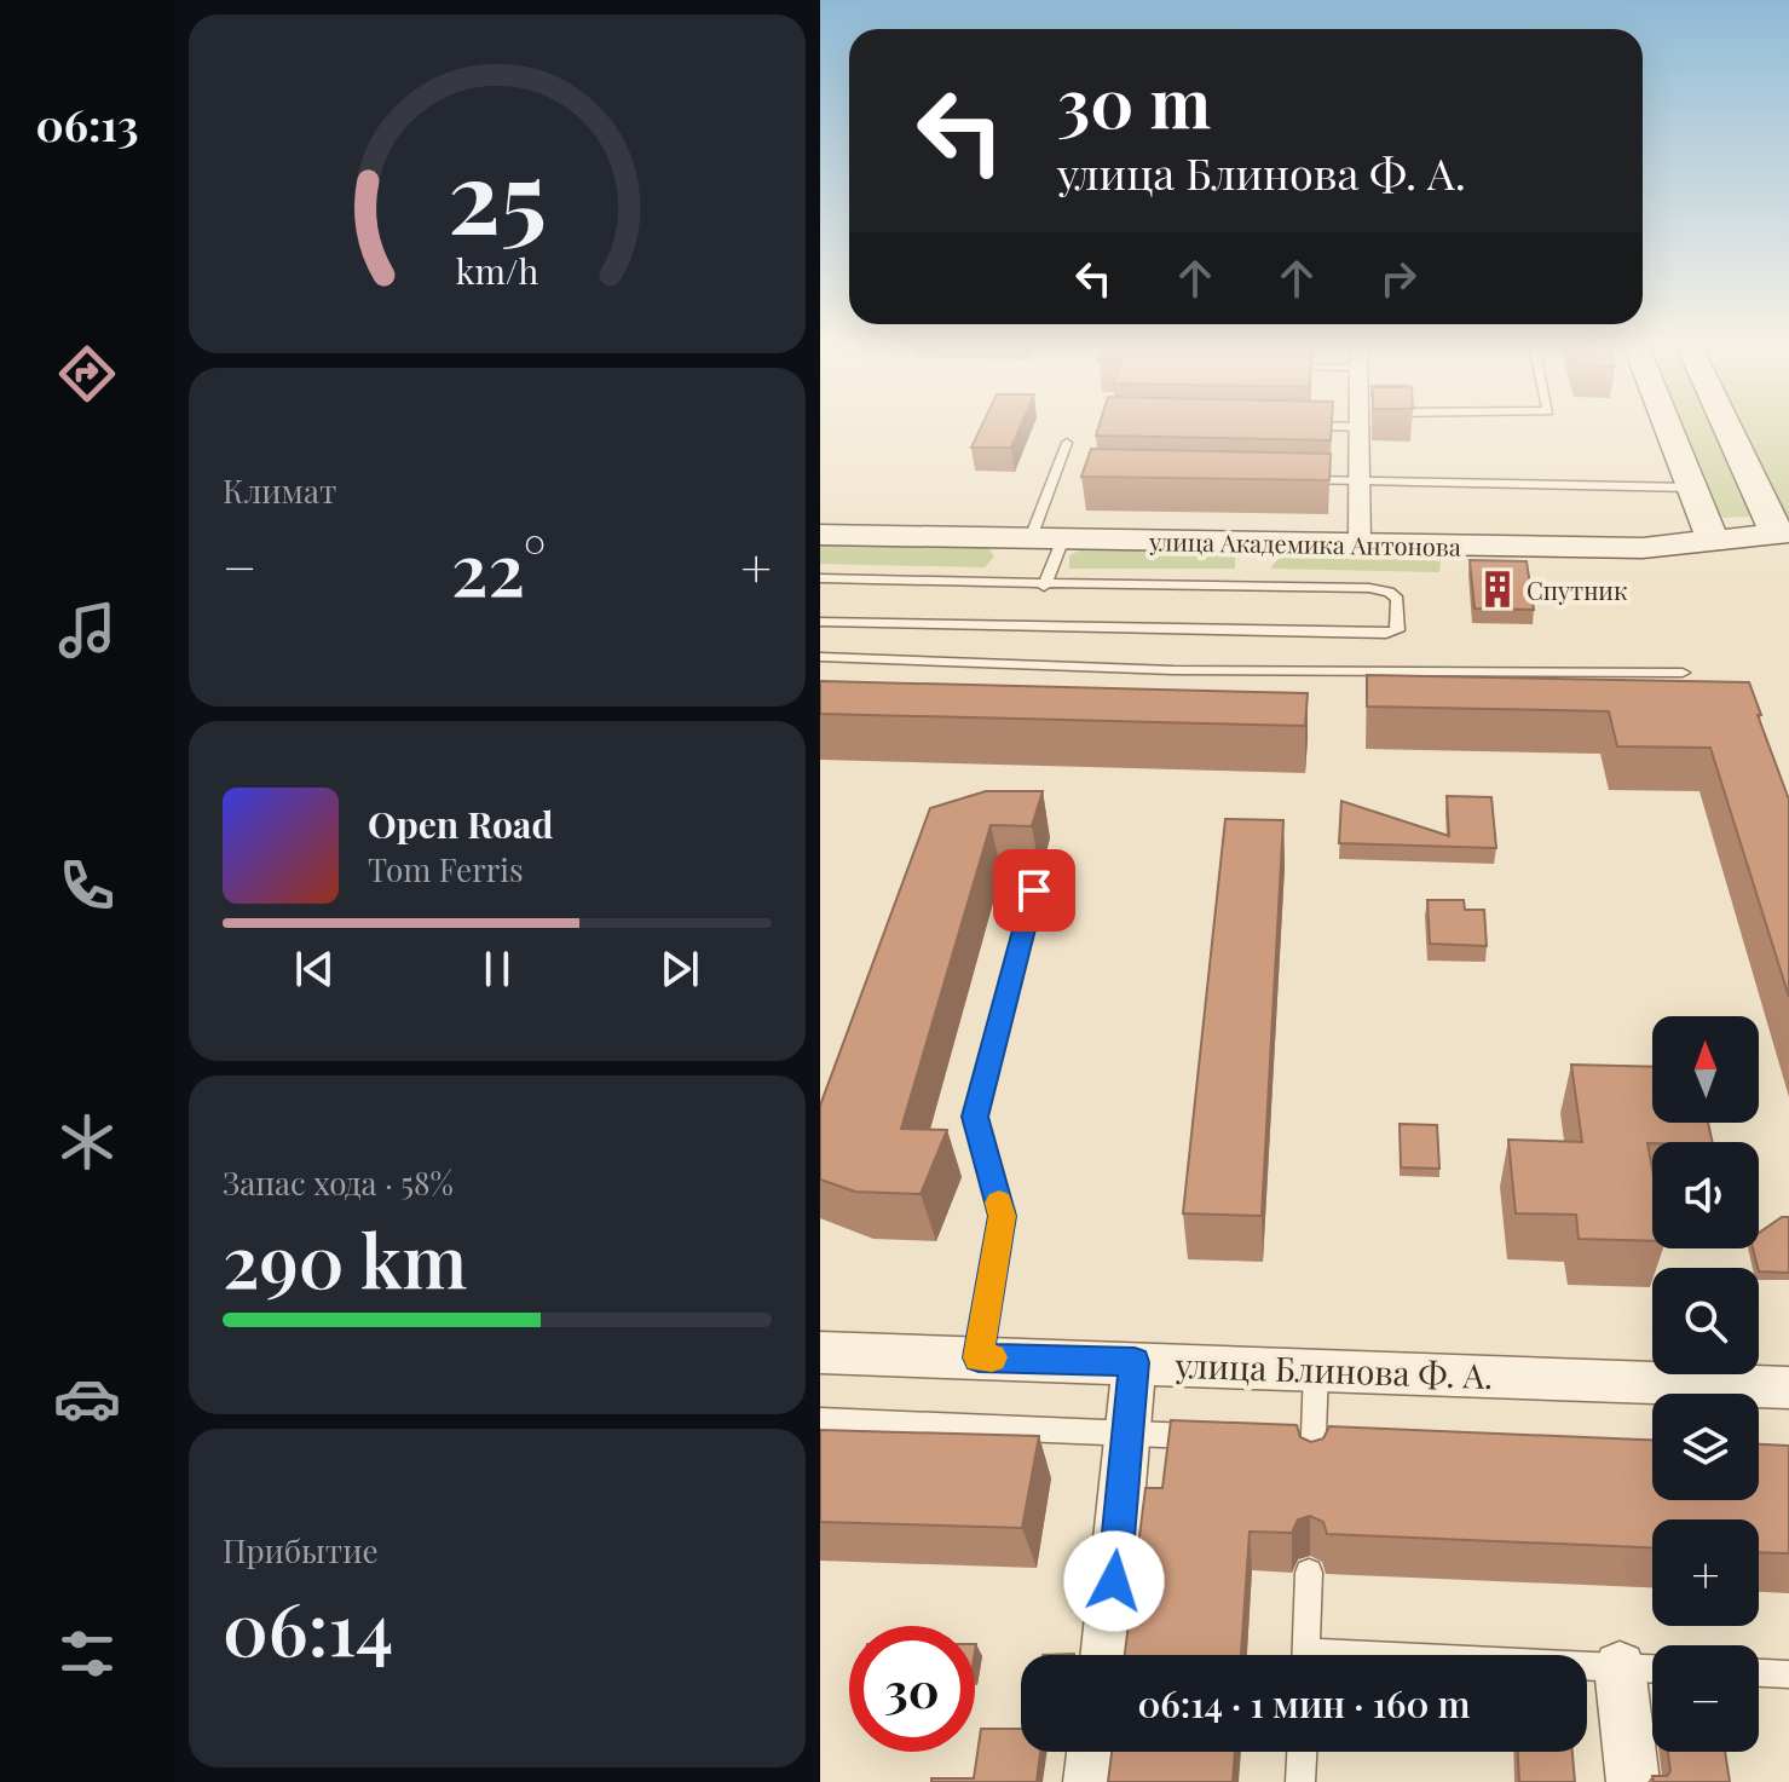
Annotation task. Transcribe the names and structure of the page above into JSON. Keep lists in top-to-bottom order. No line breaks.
{"streets":{"street":["улица Академика Антонова","улица Блинова Ф. А."]},"places":{"building":["Спутник"]},"north":"top","page":{"tabs":"06:13","turn":["30 m","улица Блинова Ф. А."],"tile":["Климат",["Запас хода · 58%","290 km"],["Прибытие","06:14"]],"heat":["−","22°","+"],"song":["Open Road","Tom Ferris"],"map_buttons":["+","−"],"limit":"30","trip":"06:14 · 1 мин · 160 m","gauge":["25","km/h"]}}
